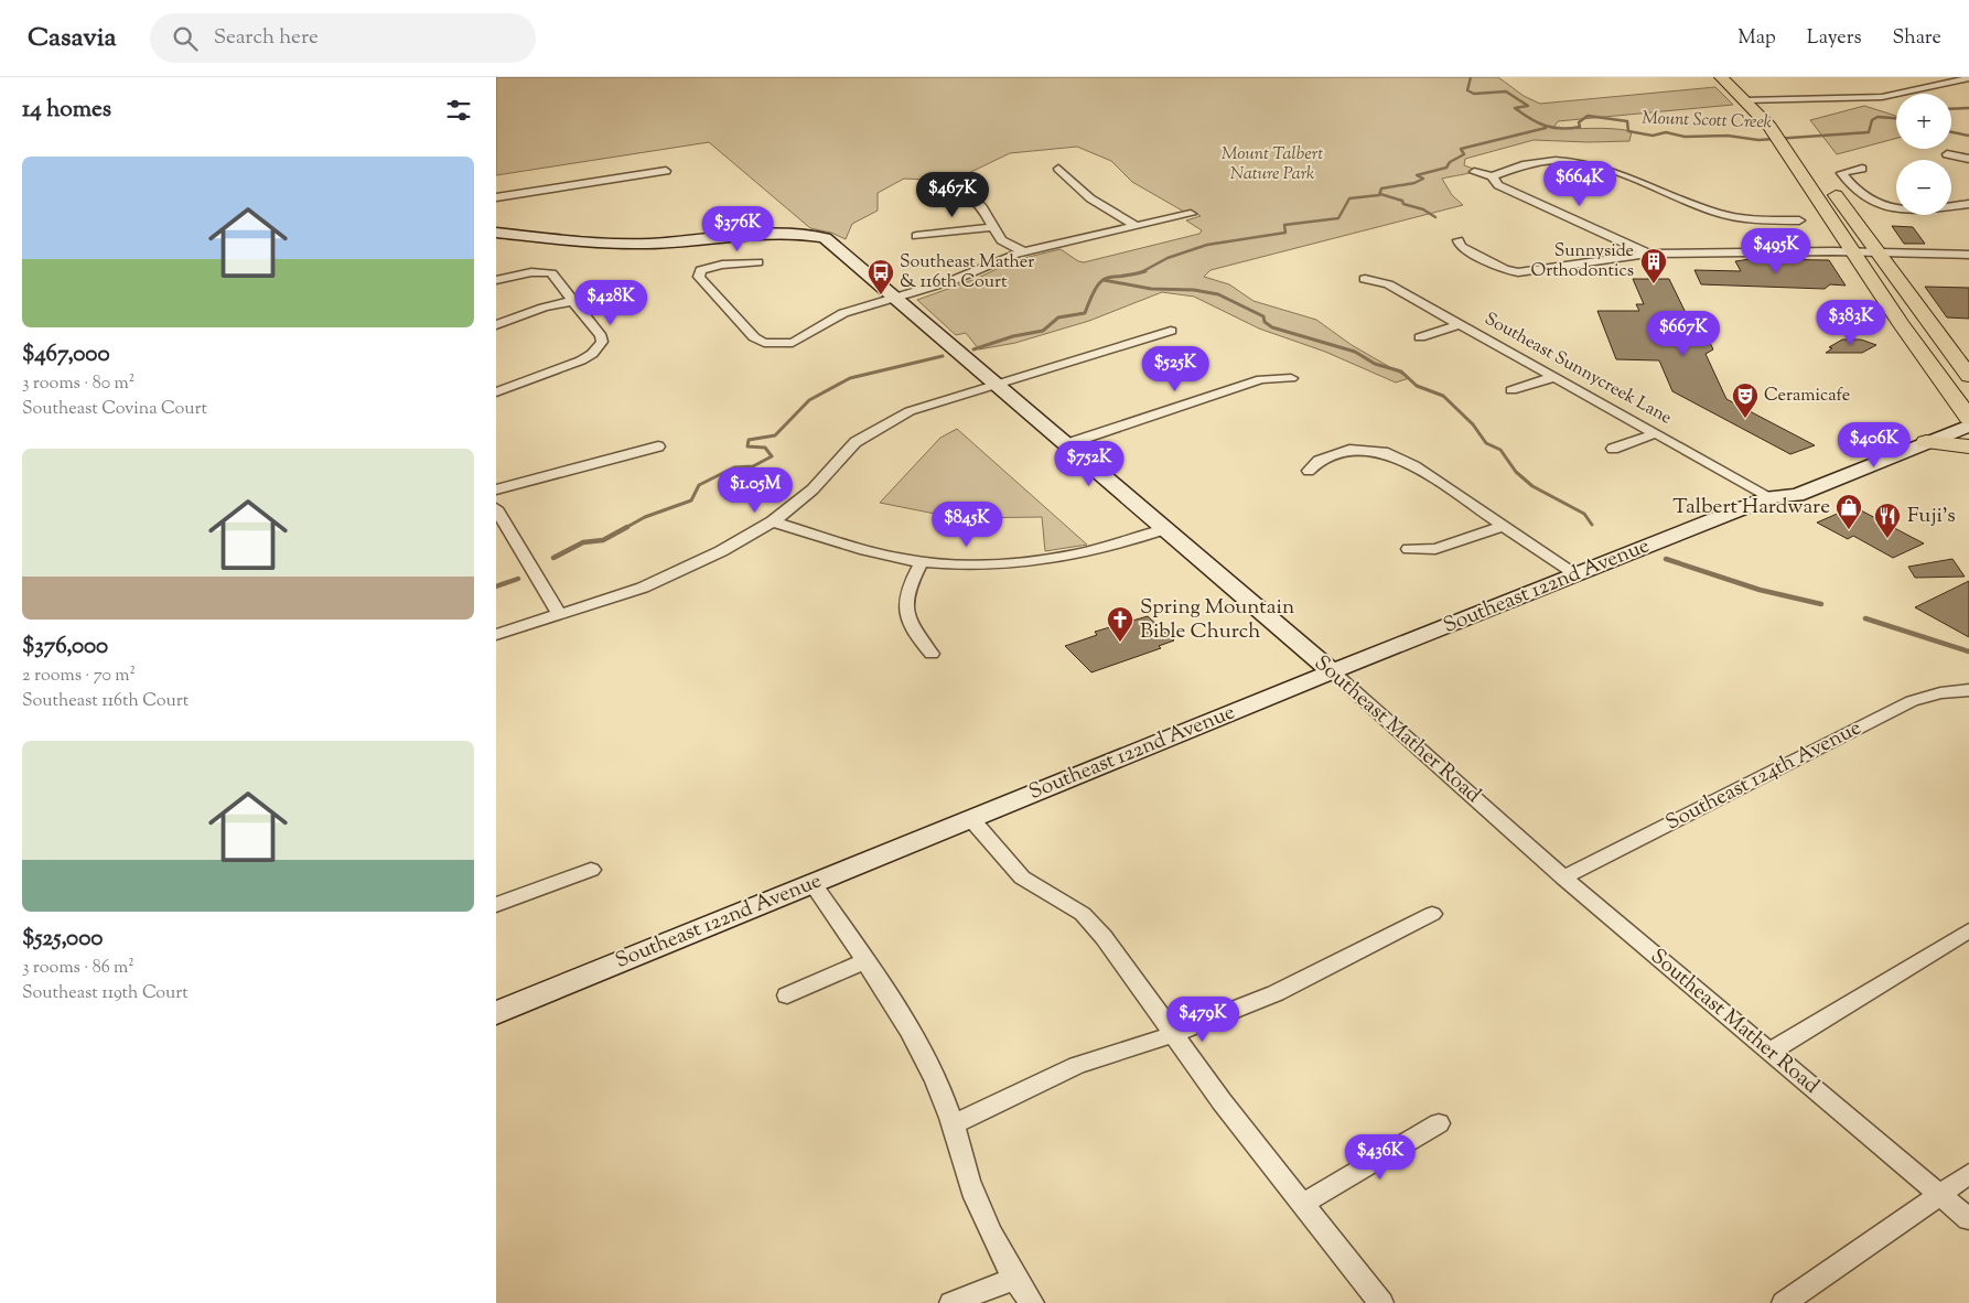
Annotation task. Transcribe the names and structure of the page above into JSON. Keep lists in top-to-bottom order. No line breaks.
{"streets":{"main road":["Southeast 122nd Avenue","Southeast Mather Road"],"street":["Southeast Sunnycreek Lane","Southeast 124th Avenue"]},"crossings":[["Southeast Sunnycreek Lane","Southeast 122nd Avenue"],["Southeast 122nd Avenue","Southeast Mather Road"],["Southeast Mather Road","Southeast 124th Avenue"]],"water":["Mount Scott Creek"],"parks":["Mount Talbert Nature Park"],"places":{"building":["Sunnyside Orthodontics"],"bus stop":["Southeast Mather & 116th Court"],"theatre":["Ceramicafe"],"shop":["Talbert Hardware"],"restaurant":["Fuji's"],"church":["Spring Mountain Bible Church"]},"page":{"header":"Casavia","search":"Search here","nav":["Map","Layers","Share"],"heading":"14 homes","map_buttons":["+","−"],"list":[{"name":"$467,000","note":"3 rooms · 80 m² · Southeast Covina Court"},{"name":"$376,000","note":"2 rooms · 70 m² · Southeast 116th Court"},{"name":"$525,000","note":"3 rooms · 86 m² · Southeast 119th Court"}],"price":["$664K","$467K","$376K","$495K","$428K","$383K","$667K","$525K","$406K","$752K","$1.05M","$845K","$479K","$436K"]}}
